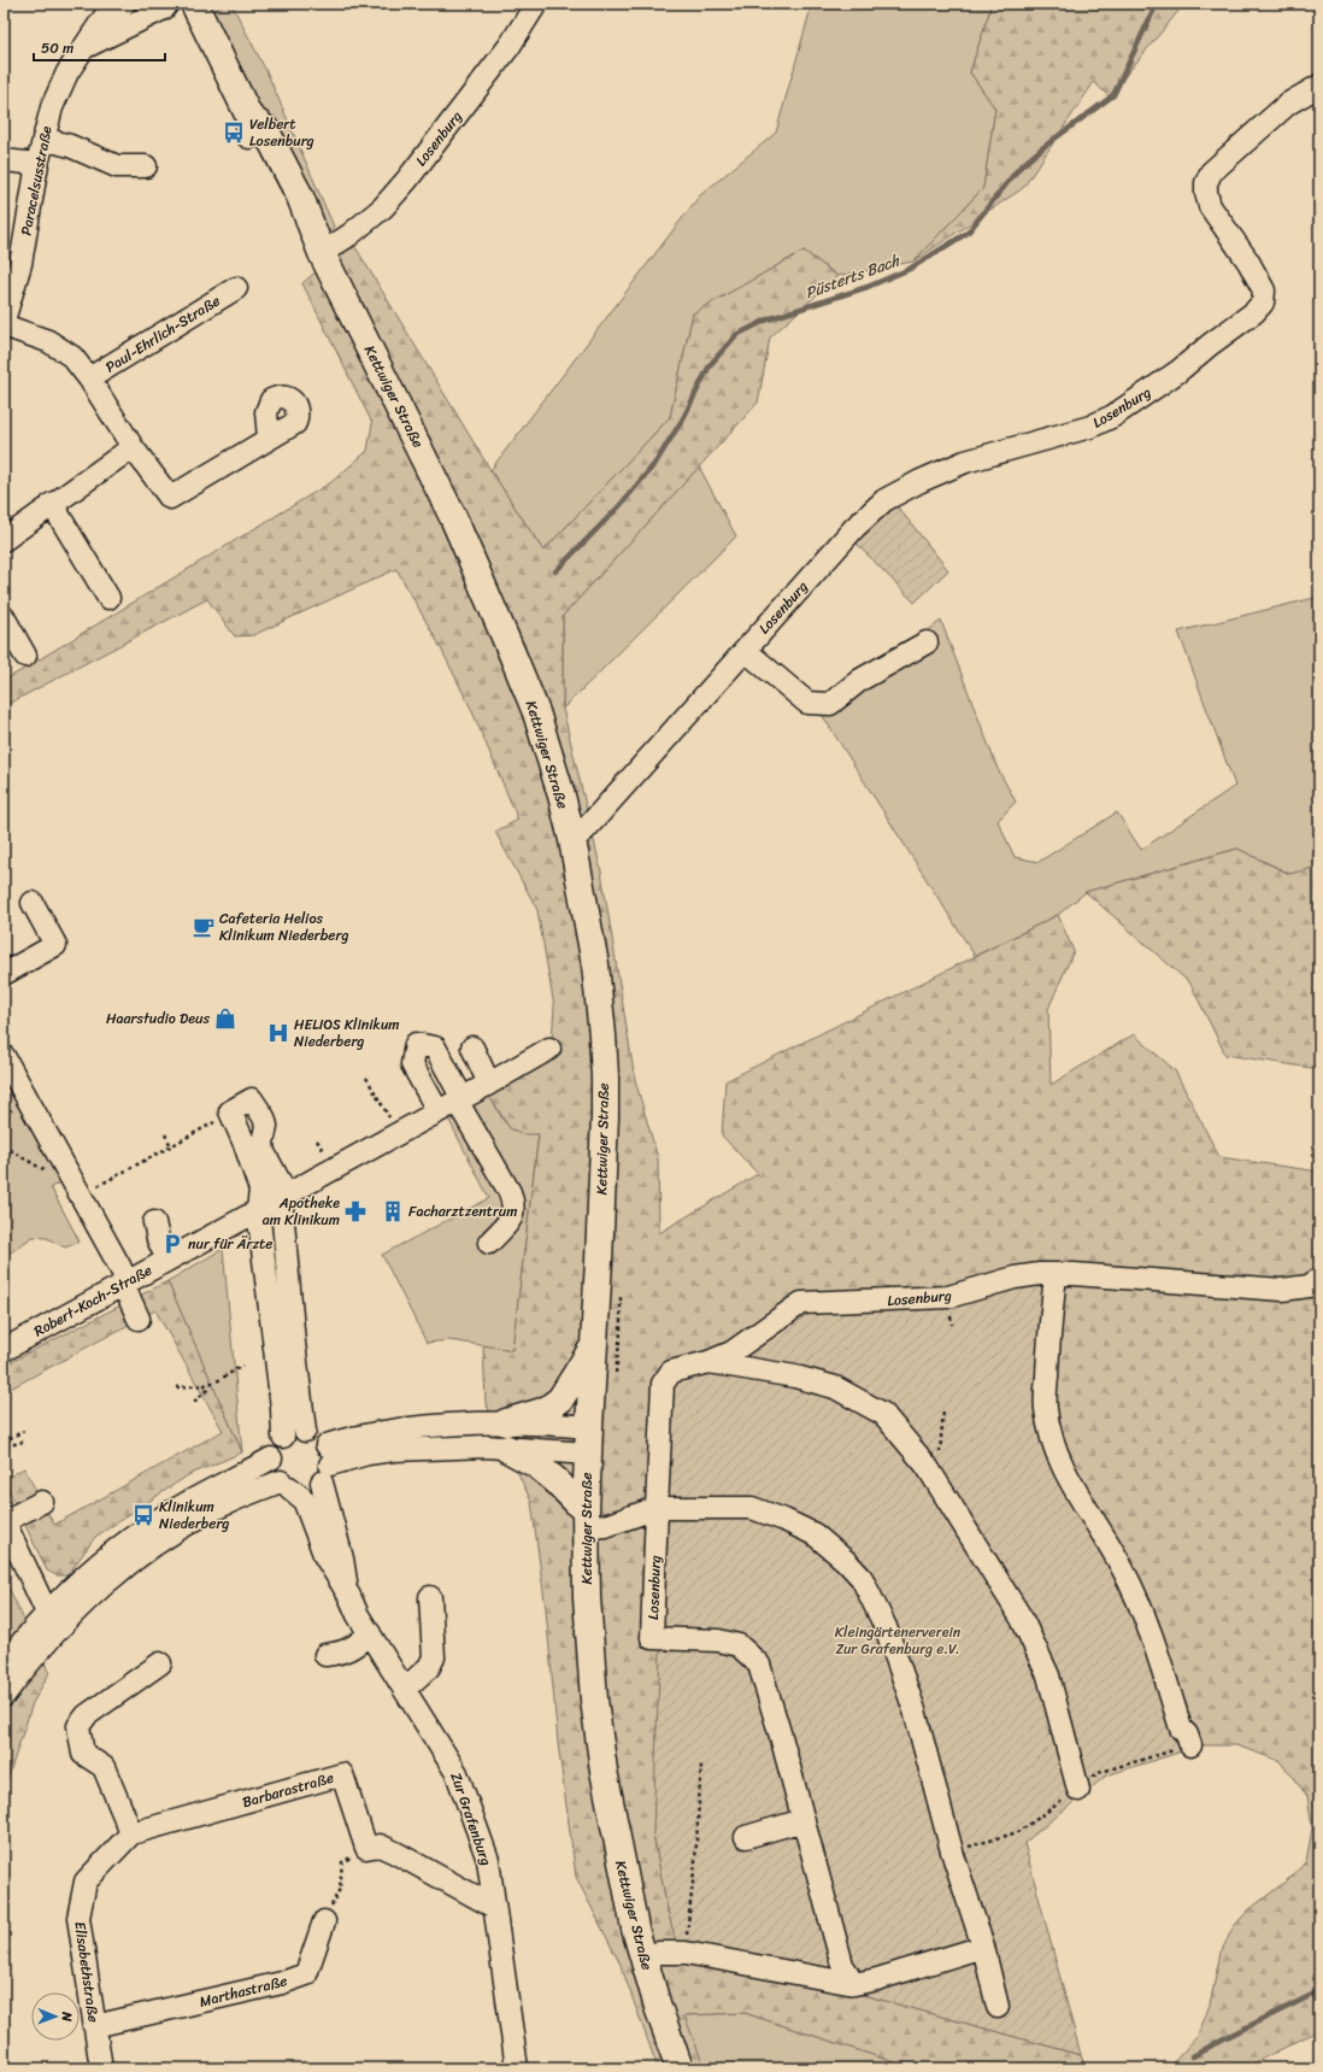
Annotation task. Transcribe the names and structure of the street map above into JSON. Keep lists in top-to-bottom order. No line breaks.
{"streets":{"main road":["Kettwiger Straße"],"street":["Losenburg","Paracelsusstraße","Paul-Ehrlich-Straße","Robert-Koch-Straße","Barbarastraße","Zur Grafenburg","Elisabethstraße","Marthastraße"]},"crossings":[["Losenburg","Kettwiger Straße"],["Barbarastraße","Elisabethstraße"],["Elisabethstraße","Marthastraße"]],"water":["Püsterts Bach"],"parks":["Kleingärtenerverein Zur Grafenburg e.V."],"places":{"bus stop":["Velbert Losenburg","Klinikum Niederberg"],"cafe":["Cafeteria Helios Klinikum Niederberg"],"shop":["Haarstudio Deus"],"hospital":["HELIOS Klinikum Niederberg"],"pharmacy":["Apotheke am Klinikum"],"building":["Facharztzentrum"],"parking":["nur für Ärzte"]},"scale_bar":"50 m","north":"right"}
